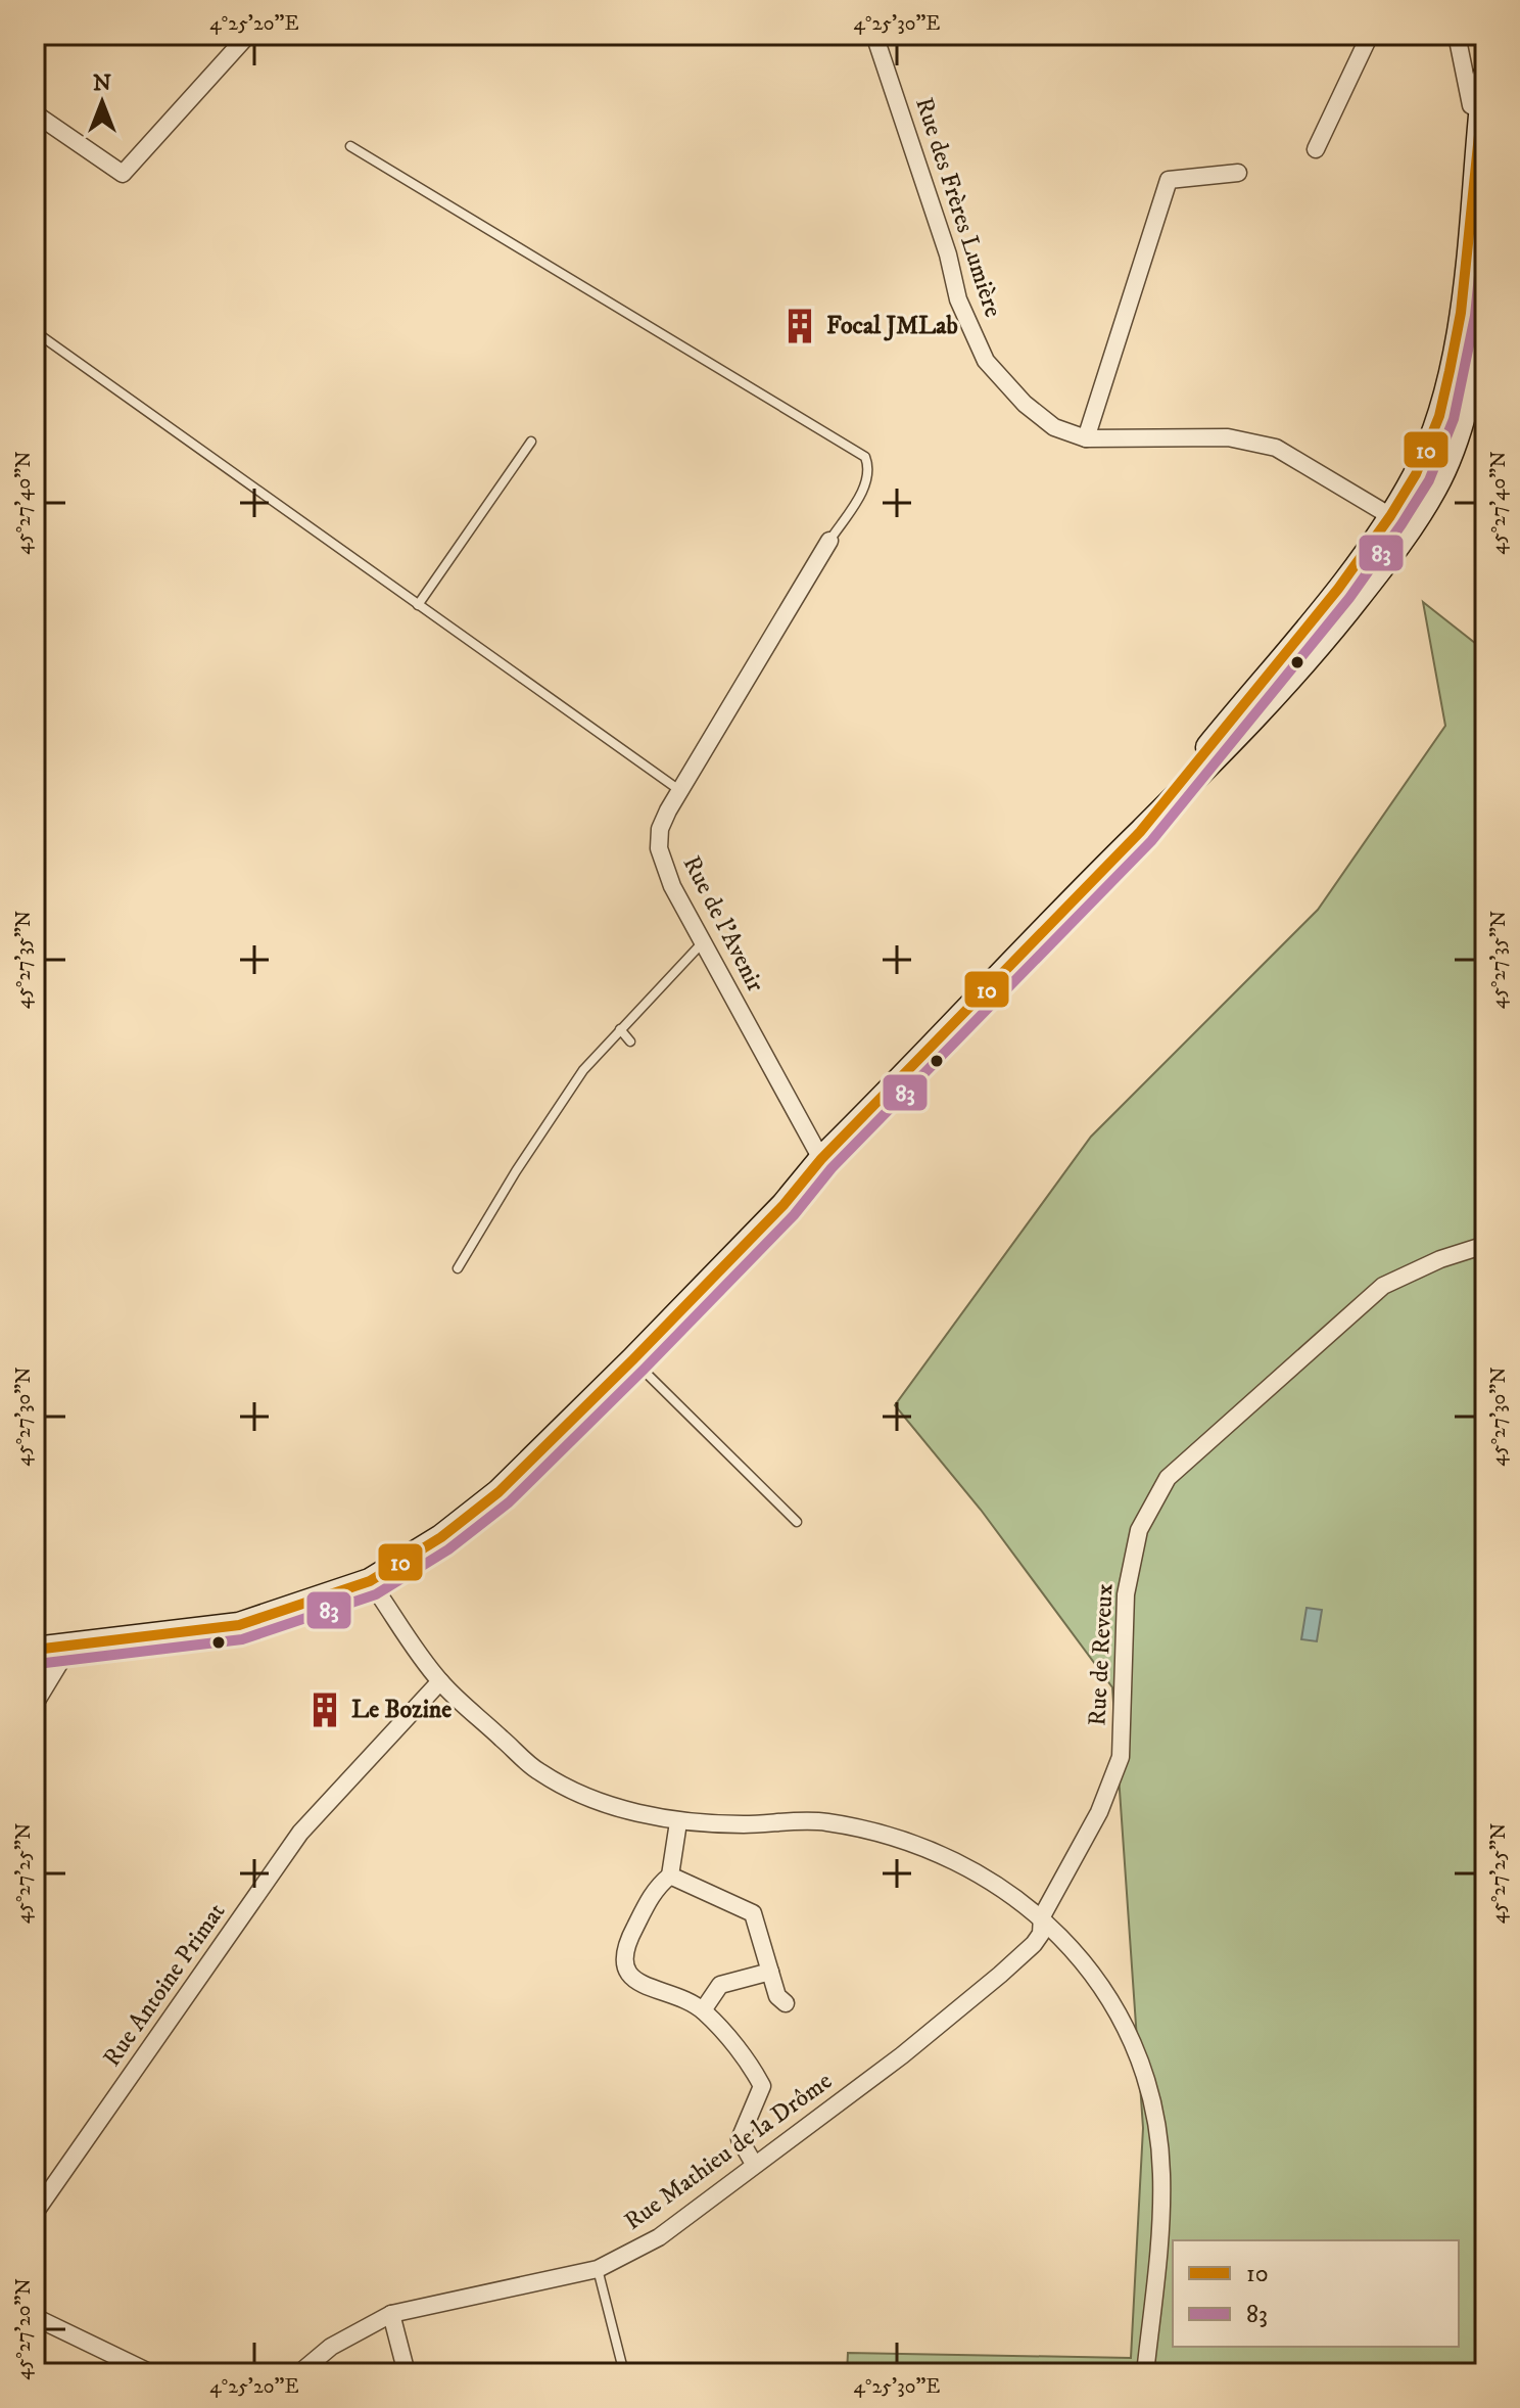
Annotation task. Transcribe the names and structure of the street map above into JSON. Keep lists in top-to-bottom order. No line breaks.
{"streets":{"street":["Rue des Frères Lumière","Rue de l'Avenir","Rue de Reveux","Rue Antoine Primat","Rue Mathieu de la Drôme"]},"crossings":[["Rue de Reveux","Rue Mathieu de la Drôme"]],"places":{"building":["Focal JMLab","Le Bozine"]},"lines":["transit line 10","transit line 83"],"legend":["10","83"],"north":"top","coordinates":["4°25'20\"E","4°25'30\"E","45°27'40\"N","45°27'35\"N","45°27'30\"N","45°27'25\"N","45°27'20\"N"]}
